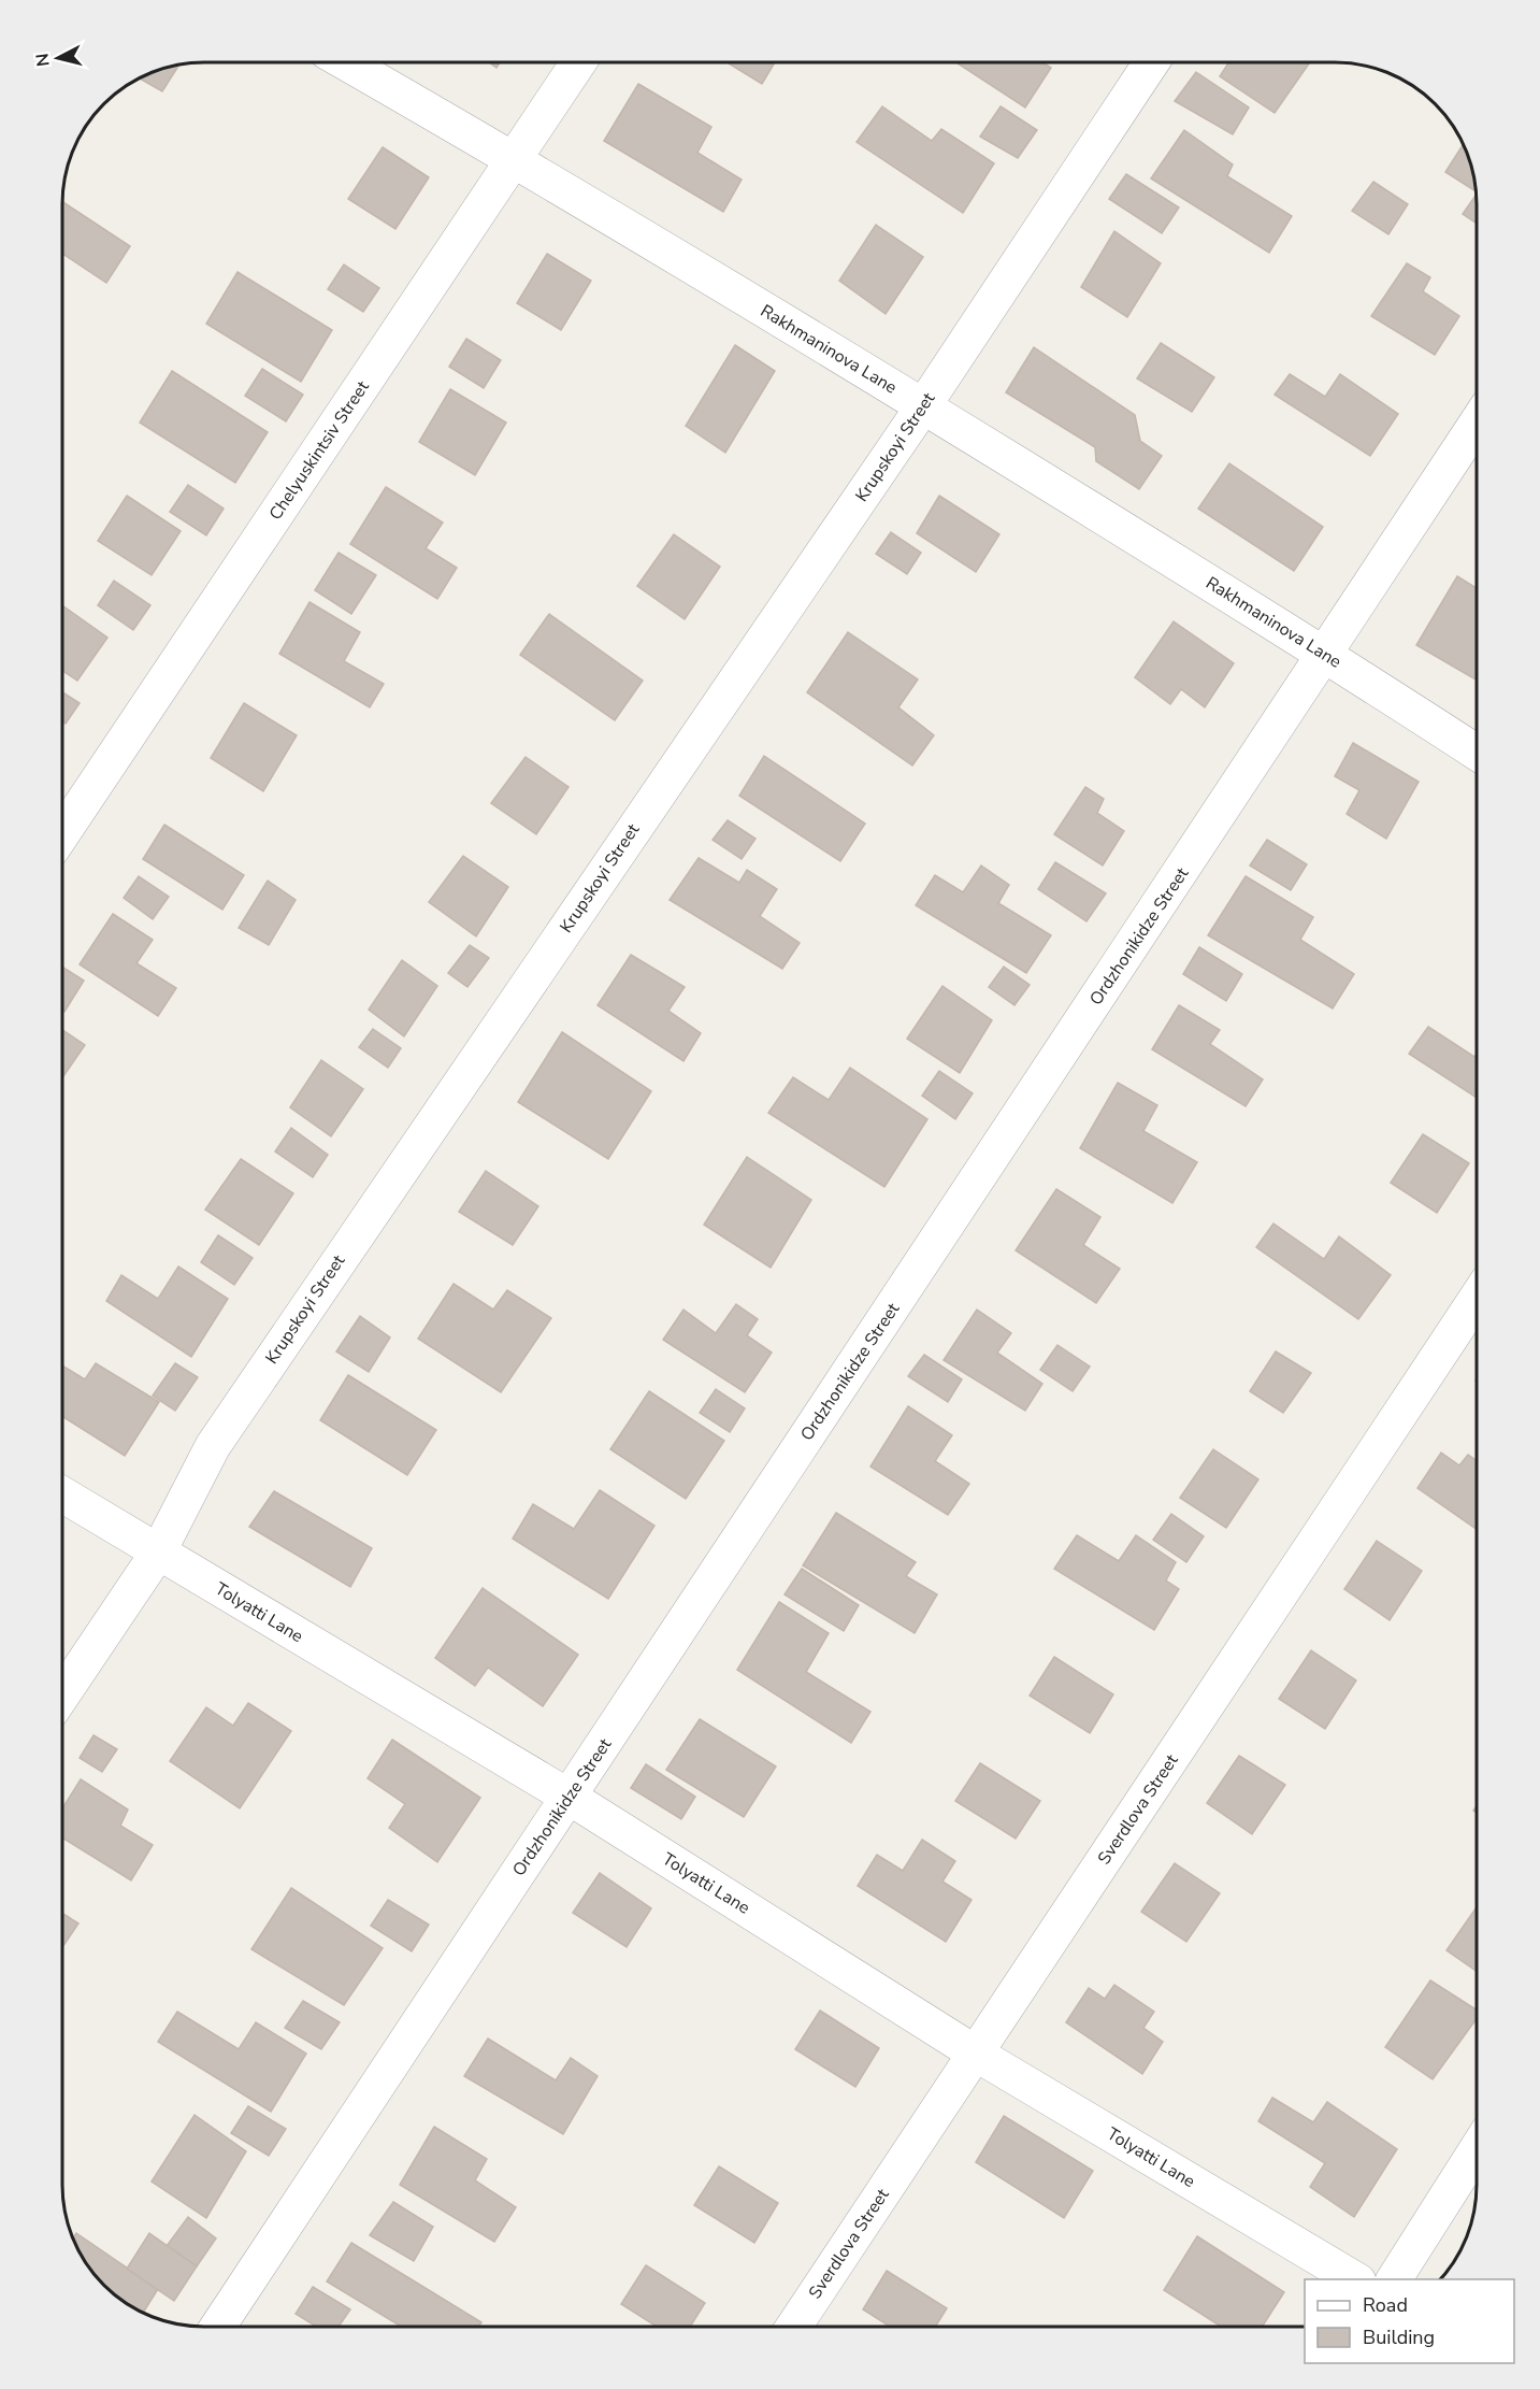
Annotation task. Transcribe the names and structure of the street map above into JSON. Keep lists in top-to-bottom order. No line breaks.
{"streets":{"street":["Rakhmaninova Lane","Krupskoyi Street","Chelyuskintsiv Street","Ordzhonikidze Street","Tolyatti Lane","Sverdlova Street"]},"crossings":[["Rakhmaninova Lane","Krupskoyi Street"],["Rakhmaninova Lane","Chelyuskintsiv Street"],["Rakhmaninova Lane","Ordzhonikidze Street"],["Krupskoyi Street","Tolyatti Lane"],["Ordzhonikidze Street","Tolyatti Lane"],["Tolyatti Lane","Sverdlova Street"]],"legend":["Road","Building"],"north":"left"}
